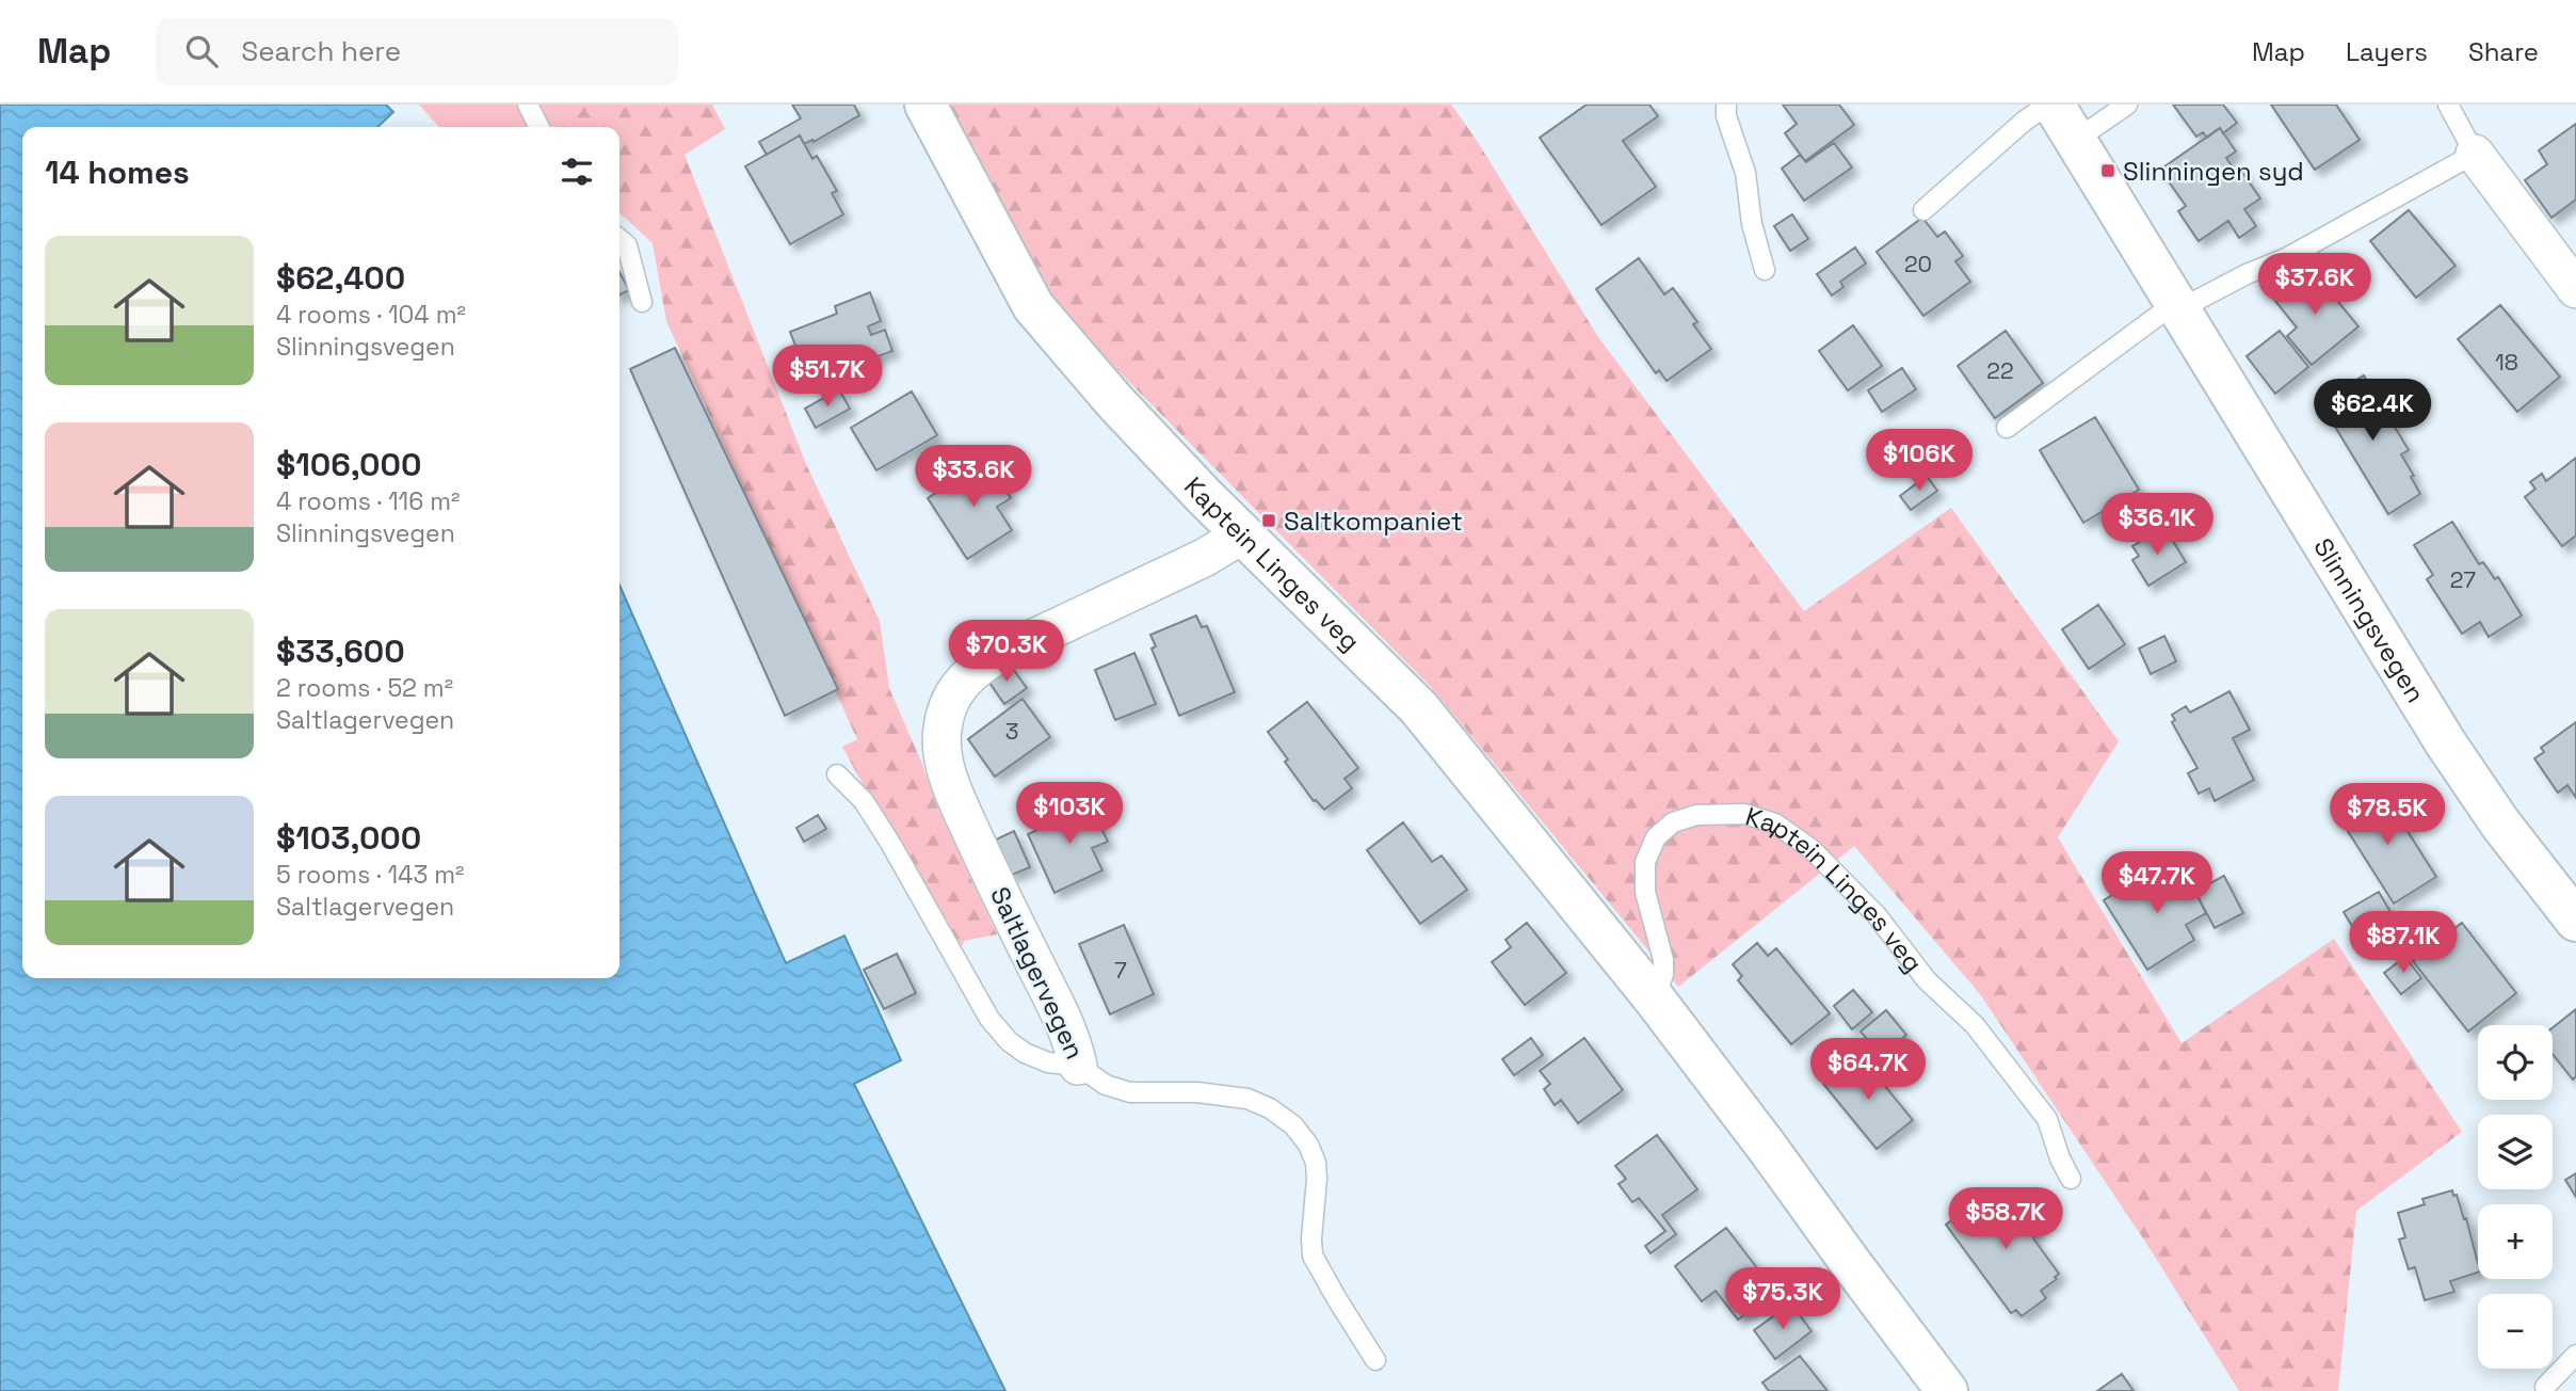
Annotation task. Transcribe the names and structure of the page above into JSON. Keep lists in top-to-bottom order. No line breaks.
{"streets":{"street":["Kaptein Linges veg","Slinningsvegen","Saltlagervegen"]},"crossings":[["Kaptein Linges veg","Saltlagervegen"]],"places":{"transit":["Slinningen syd","Saltkompaniet"]},"house_numbers":["20","18","22","27","3","7"],"page":{"header":"Map","search":"Search here","nav":["Map","Layers","Share"],"heading":"14 homes","list":[{"name":"$62,400","note":"4 rooms · 104 m² · Slinningsvegen"},{"name":"$106,000","note":"4 rooms · 116 m² · Slinningsvegen"},{"name":"$33,600","note":"2 rooms · 52 m² · Saltlagervegen"},{"name":"$103,000","note":"5 rooms · 143 m² · Saltlagervegen"}],"price":["$37.6K","$51.7K","$62.4K","$106K","$33.6K","$36.1K","$70.3K","$103K","$78.5K","$47.7K","$87.1K","$64.7K","$58.7K","$75.3K"],"map_buttons":["+","−"]}}
